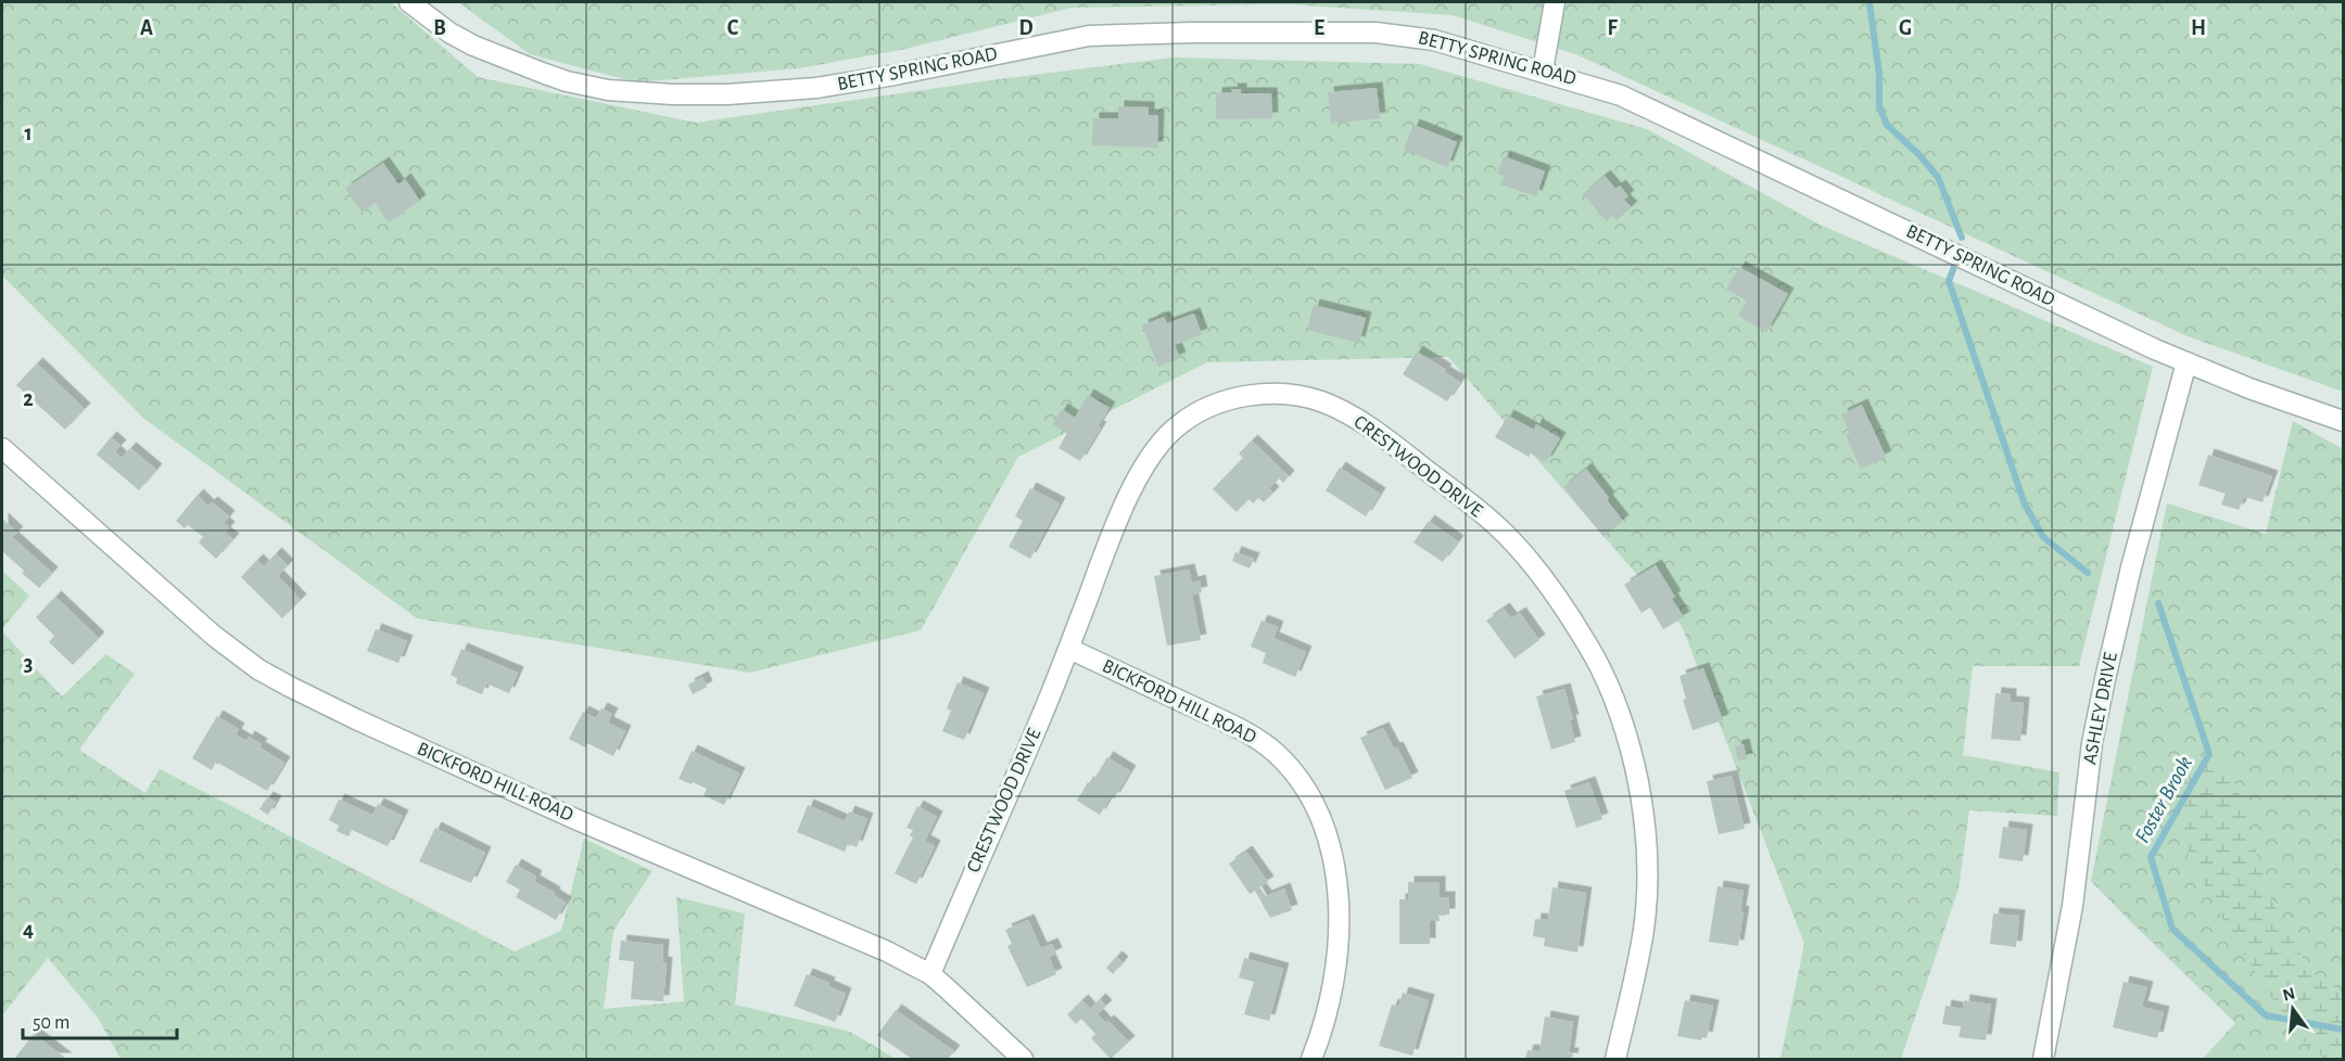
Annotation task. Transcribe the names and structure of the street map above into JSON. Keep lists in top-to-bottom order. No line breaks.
{"streets":{"street":["BETTY SPRING ROAD","CRESTWOOD DRIVE","BICKFORD HILL ROAD","ASHLEY DRIVE"]},"crossings":[["BETTY SPRING ROAD","ASHLEY DRIVE"],["CRESTWOOD DRIVE","BICKFORD HILL ROAD"]],"water":["Foster Brook"],"scale_bar":"50 m","north":"top","grid":{"columns":["A","B","C","D","E","F","G","H"],"rows":["1","2","3","4"]}}
